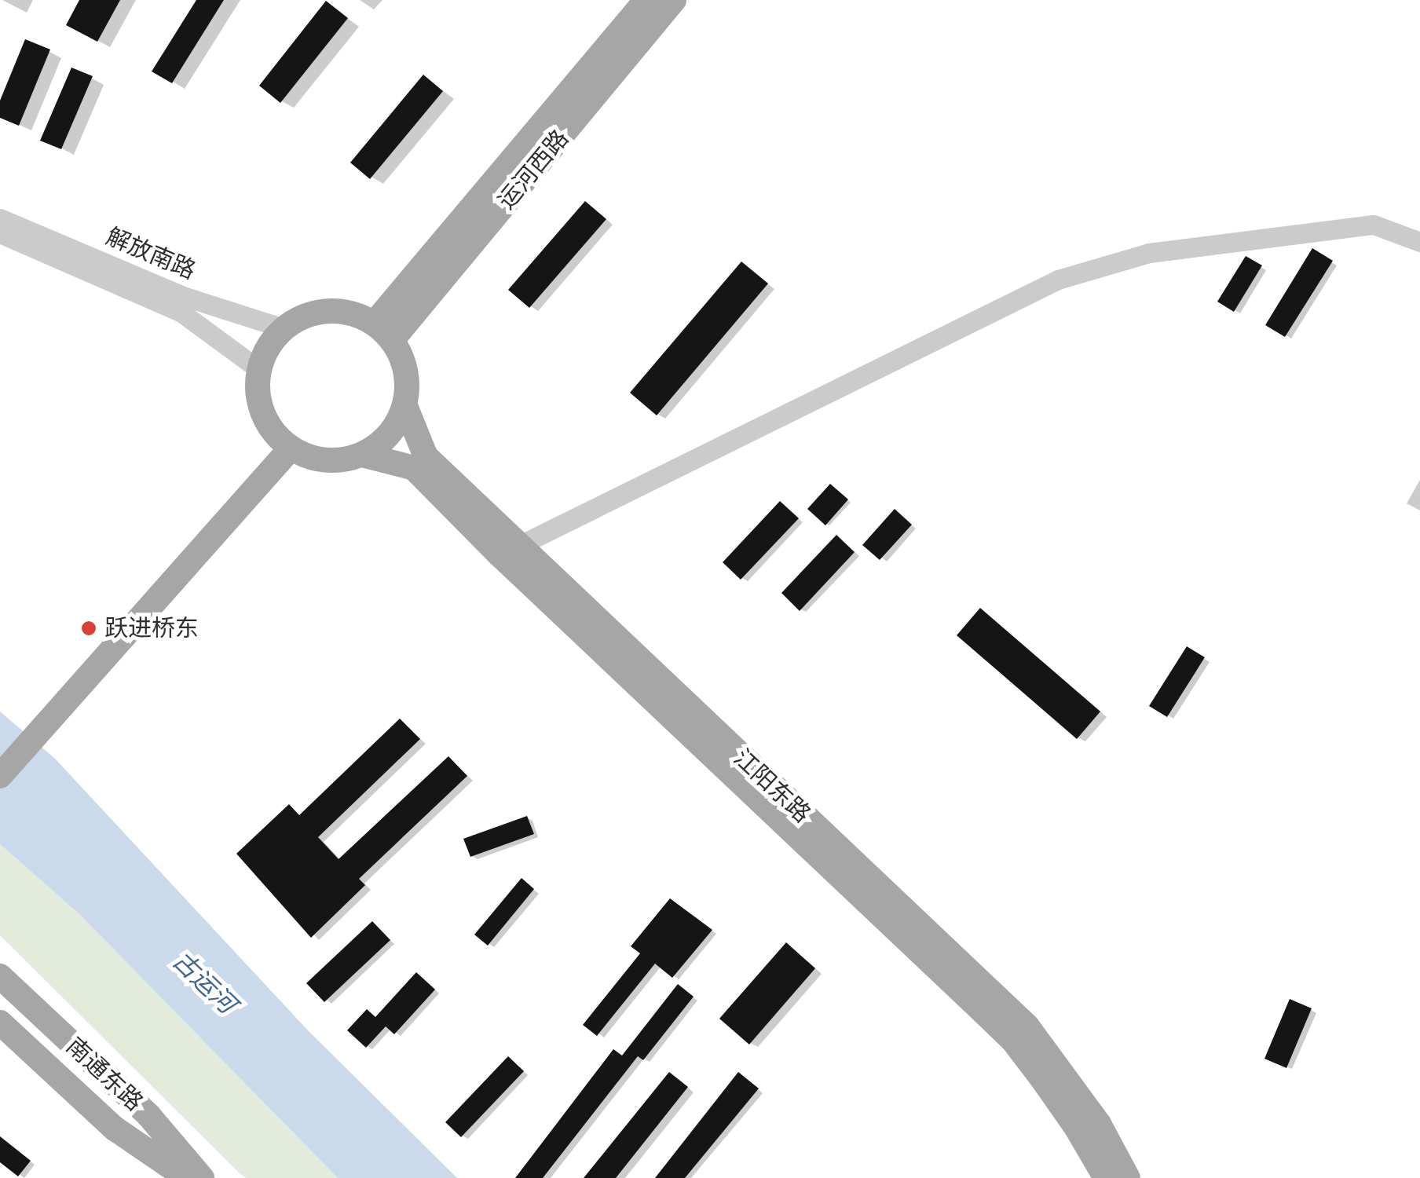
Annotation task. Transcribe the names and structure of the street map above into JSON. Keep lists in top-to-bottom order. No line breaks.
{"streets":{"main road":["运河西路","江阳东路","南通东路"],"street":["解放南路"]},"crossings":[["运河西路","解放南路"],["运河西路","江阳东路"],["解放南路","江阳东路"]],"water":["古运河"],"places":["跃进桥东"]}
